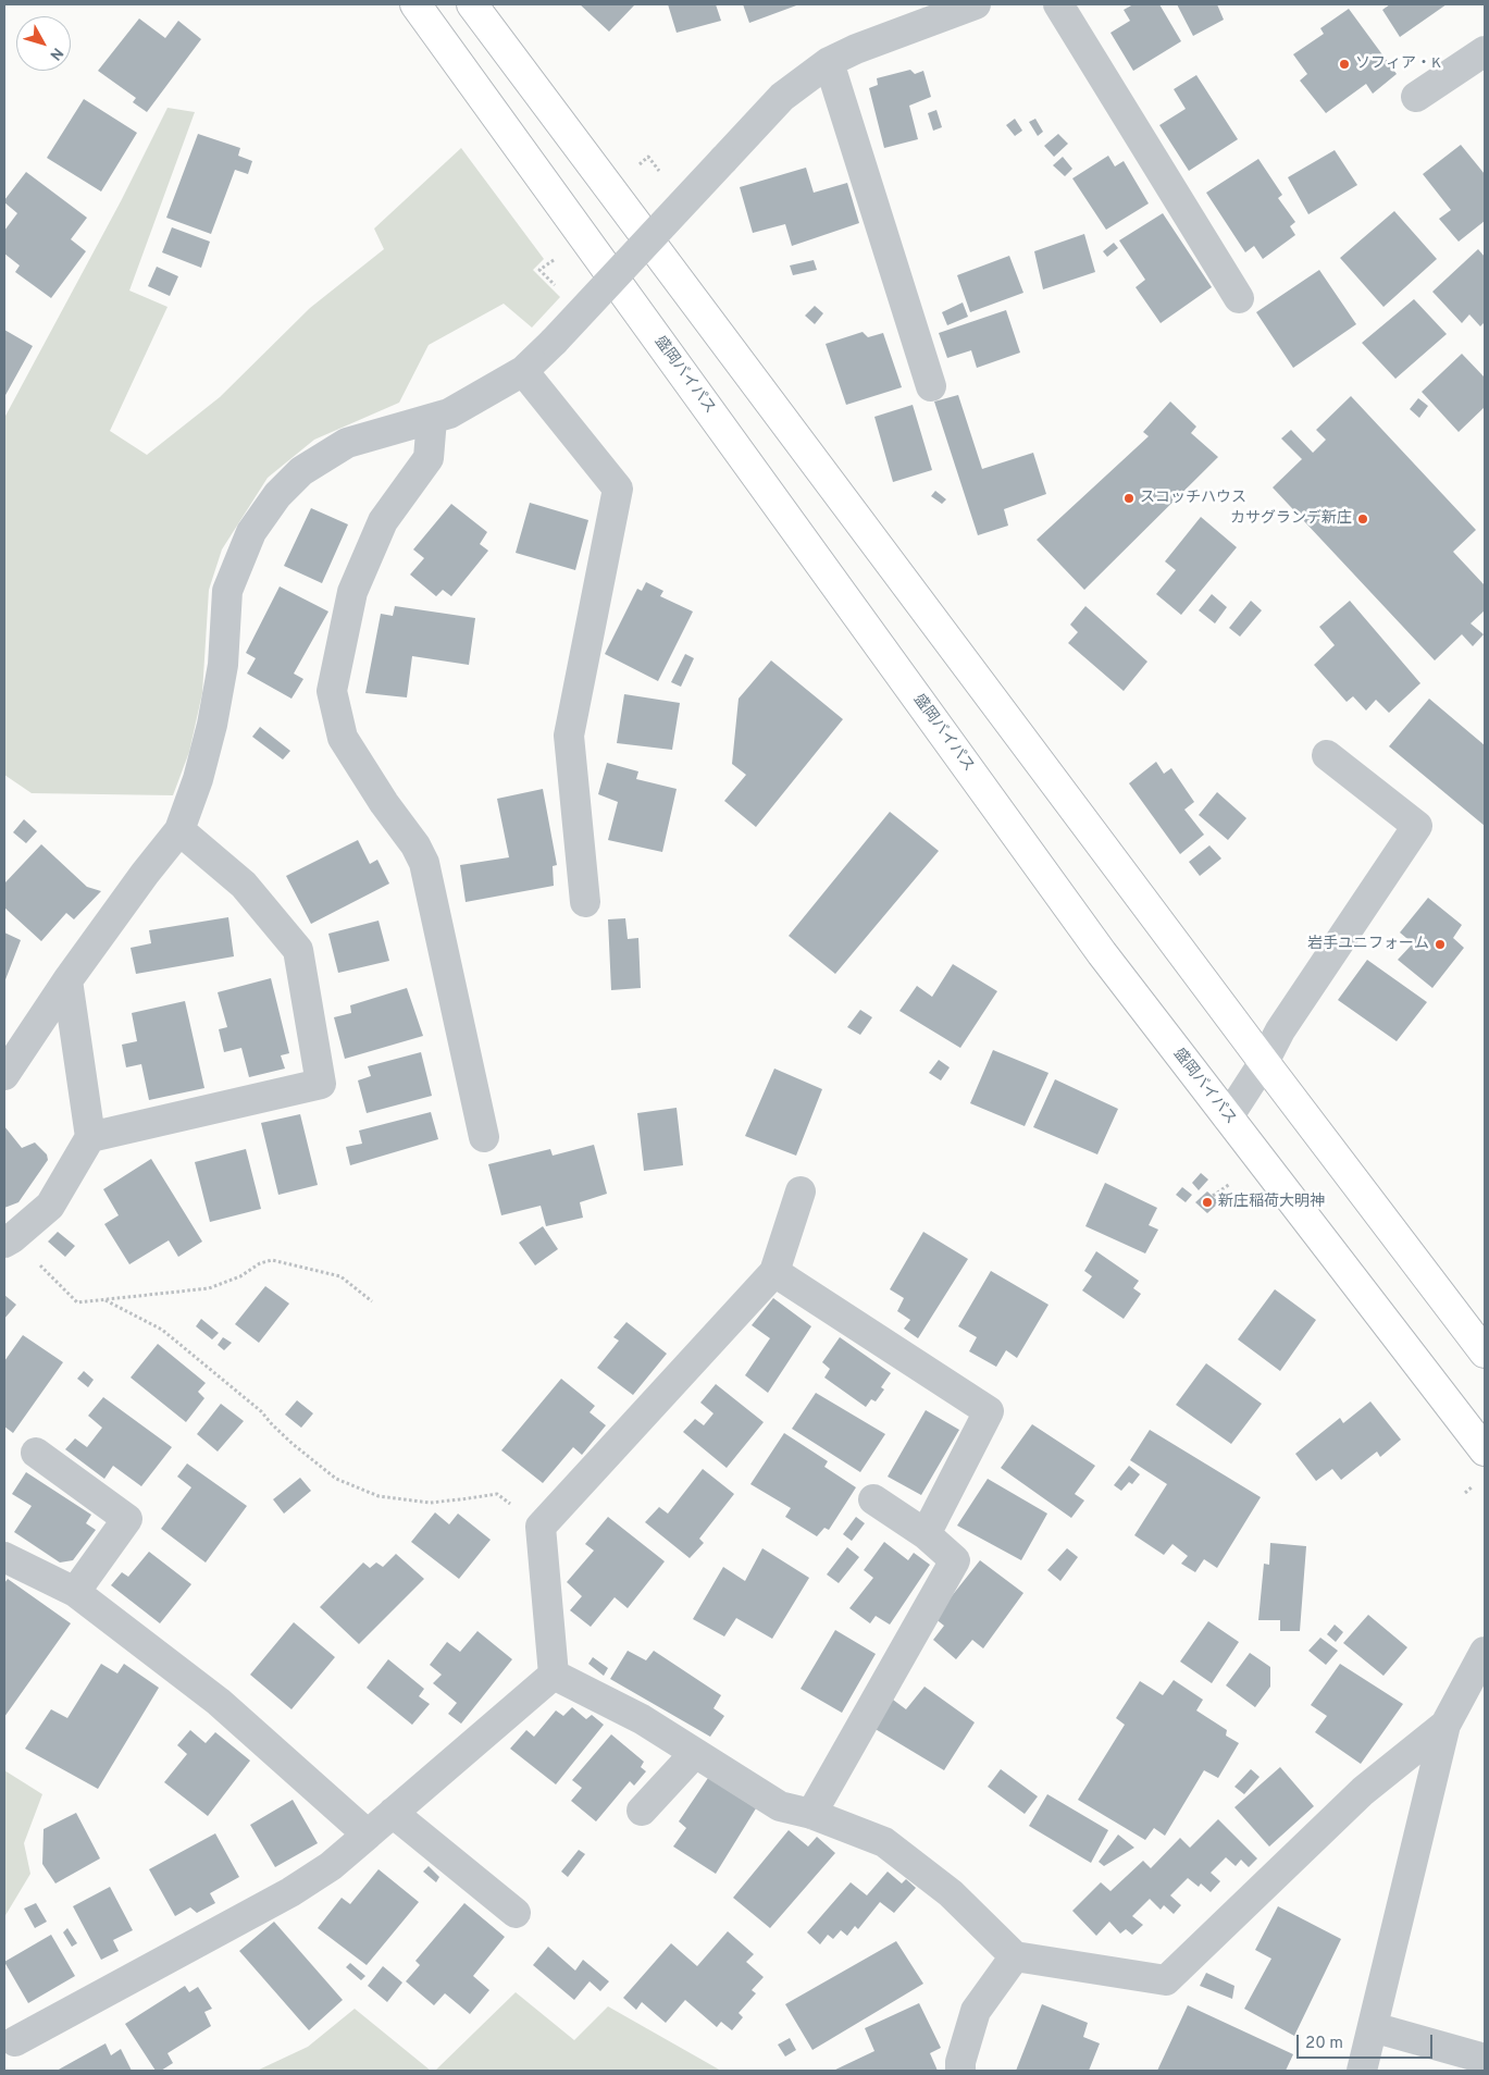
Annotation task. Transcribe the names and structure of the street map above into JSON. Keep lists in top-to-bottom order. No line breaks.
{"streets":{"highway":["盛岡バイパス"]},"places":["ソフィア・K","スコッチハウス","カサグランデ新庄","岩手ユニフォーム","新庄稲荷大明神"],"scale_bar":"20 m","north":"bottom right"}
